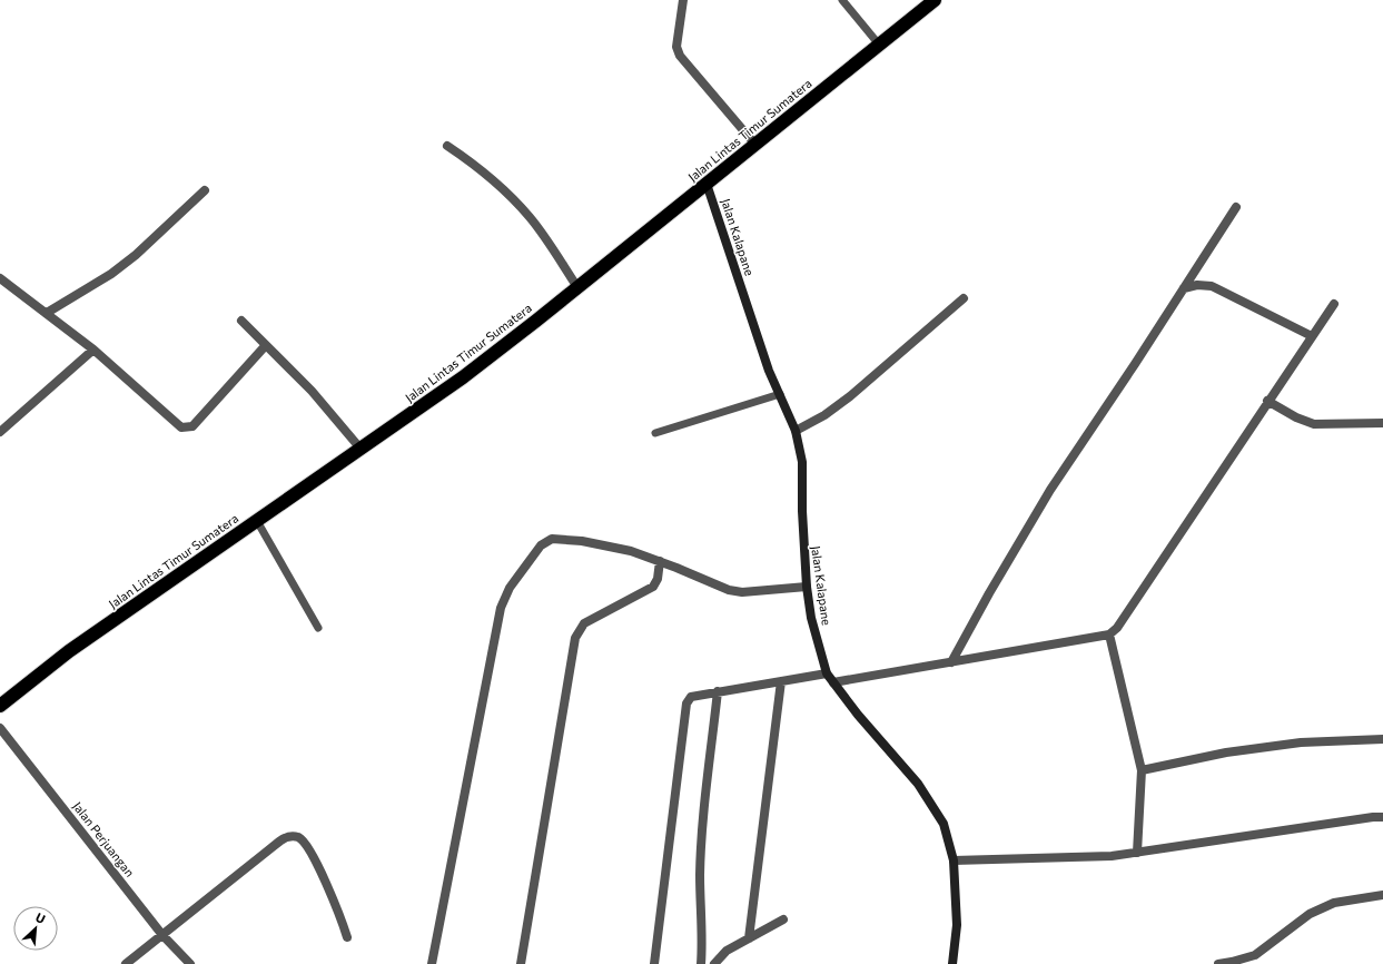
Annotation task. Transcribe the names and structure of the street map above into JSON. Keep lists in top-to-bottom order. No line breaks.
{"streets":{"highway":["Jalan Lintas Timur Sumatera"],"street":["Jalan Kalapane","Jalan Perjuangan"]},"crossings":[["Jalan Lintas Timur Sumatera","Jalan Kalapane"]],"north":"top right"}
